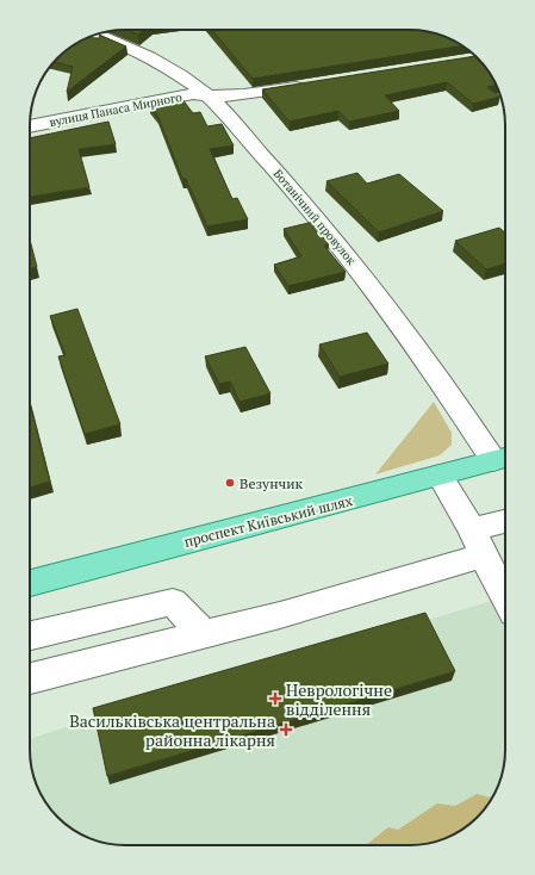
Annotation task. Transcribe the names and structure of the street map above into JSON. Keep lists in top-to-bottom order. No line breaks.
{"streets":{"main road":["проспект Київський шлях"],"street":["вулиця Панаса Мирного","Ботанічний провулок"]},"crossings":[["вулиця Панаса Мирного","Ботанічний провулок"],["Ботанічний провулок","проспект Київський шлях"]],"places":{"other":["Везунчик"],"health":["Неврологічне відділення","Васильківська центральна районна лікарня"]}}
